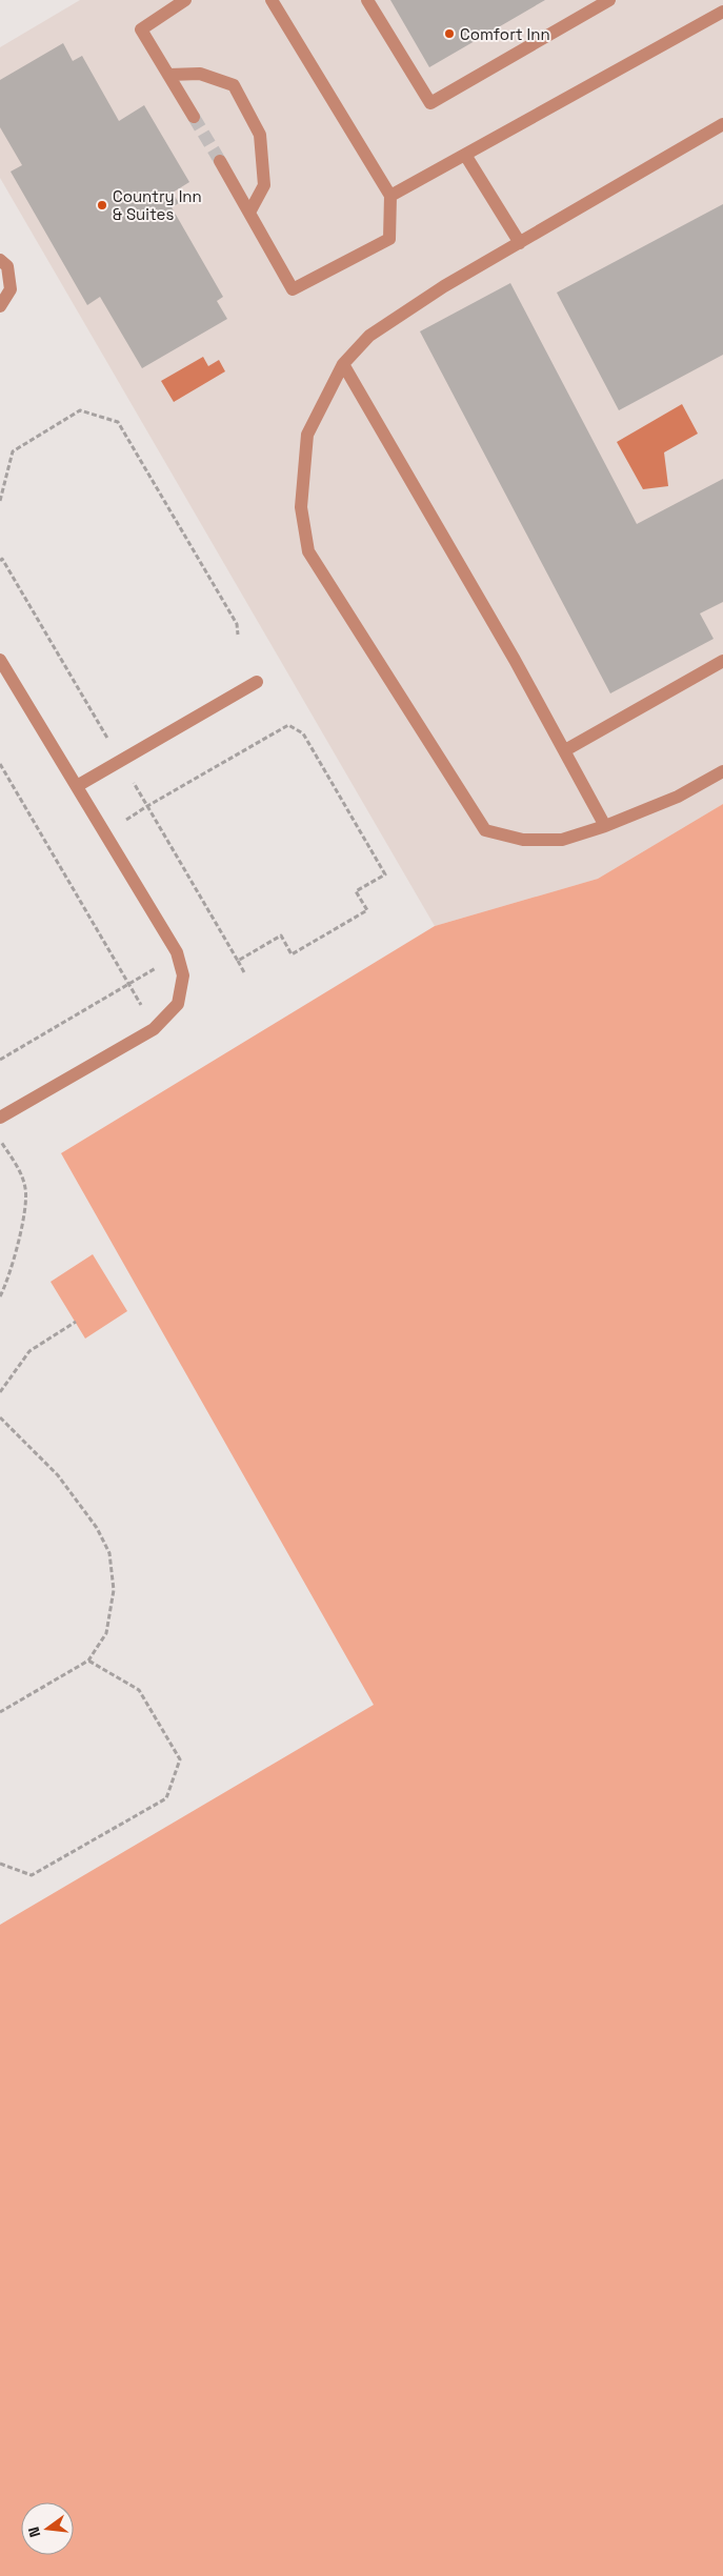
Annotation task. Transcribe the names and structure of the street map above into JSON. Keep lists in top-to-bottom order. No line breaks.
{"places":["Comfort Inn","Country Inn & Suites"],"north":"left"}
